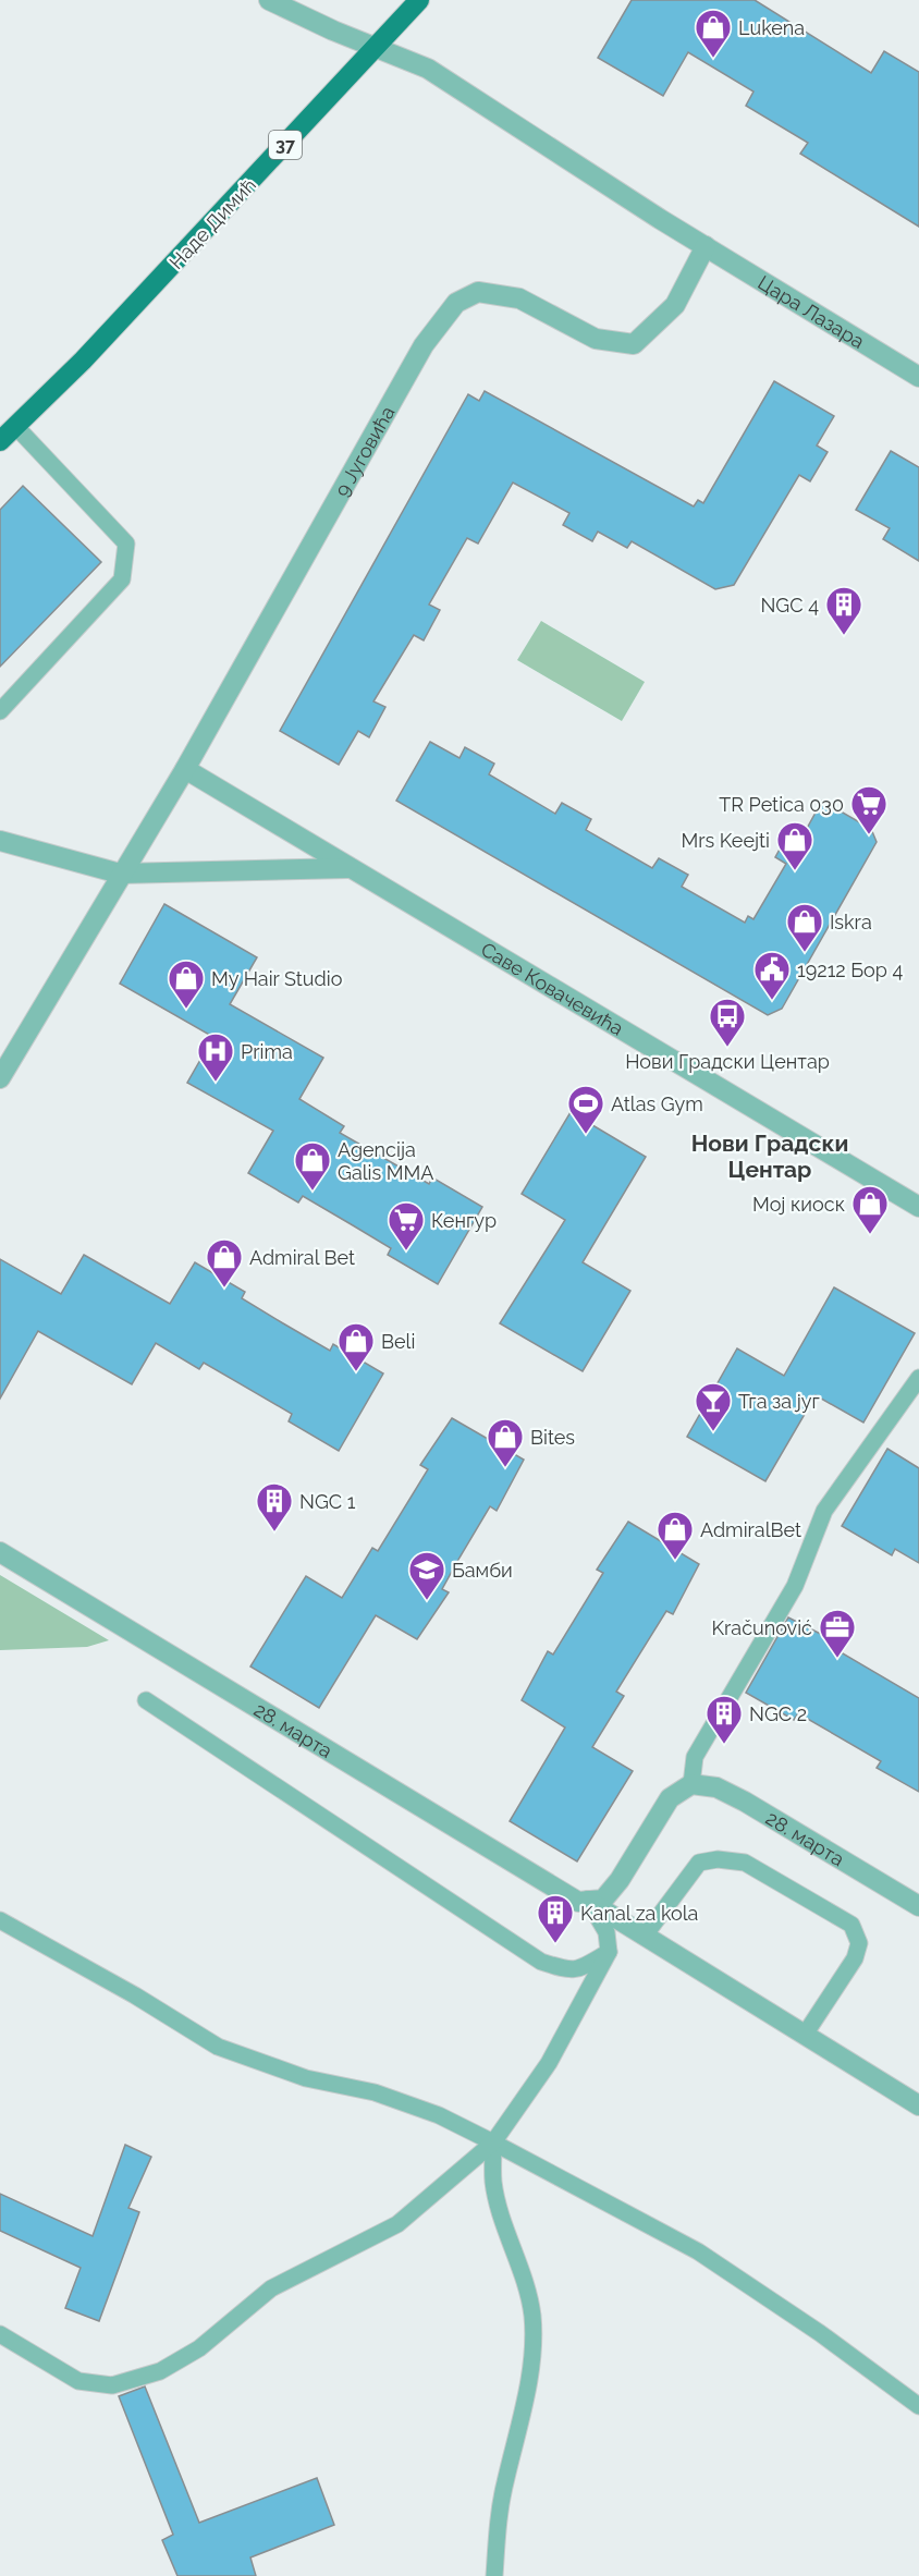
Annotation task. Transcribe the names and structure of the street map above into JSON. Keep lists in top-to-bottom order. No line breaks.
{"streets":{"main road":["37","Наде Димић"],"street":["Цара Лазара","9 Југовића","Саве Ковачевића","28. марта"]},"crossings":[["Наде Димић","Цара Лазара"],["Цара Лазара","9 Југовића"],["9 Југовића","Саве Ковачевића"]],"districts":["Нови Градски Центар"],"places":{"shop":["Lukena","Mrs Keejti","Iskra","My Hair Studio","Agencija Galis MMA","Мој киоск","Admiral Bet","Beli","Bites","AdmiralBet"],"building":["NGC 4","NGC 1","NGC 2","Kanal za kola"],"supermarket":["TR Petica 030","Кенгур"],"public building":["19212 Бор 4"],"bus stop":["Нови Градски Центар"],"hospital":["Prima"],"sports":["Atlas Gym"],"bar":["Тга за југ"],"school or university":["Бамби"],"office":["Kračunović"]}}
